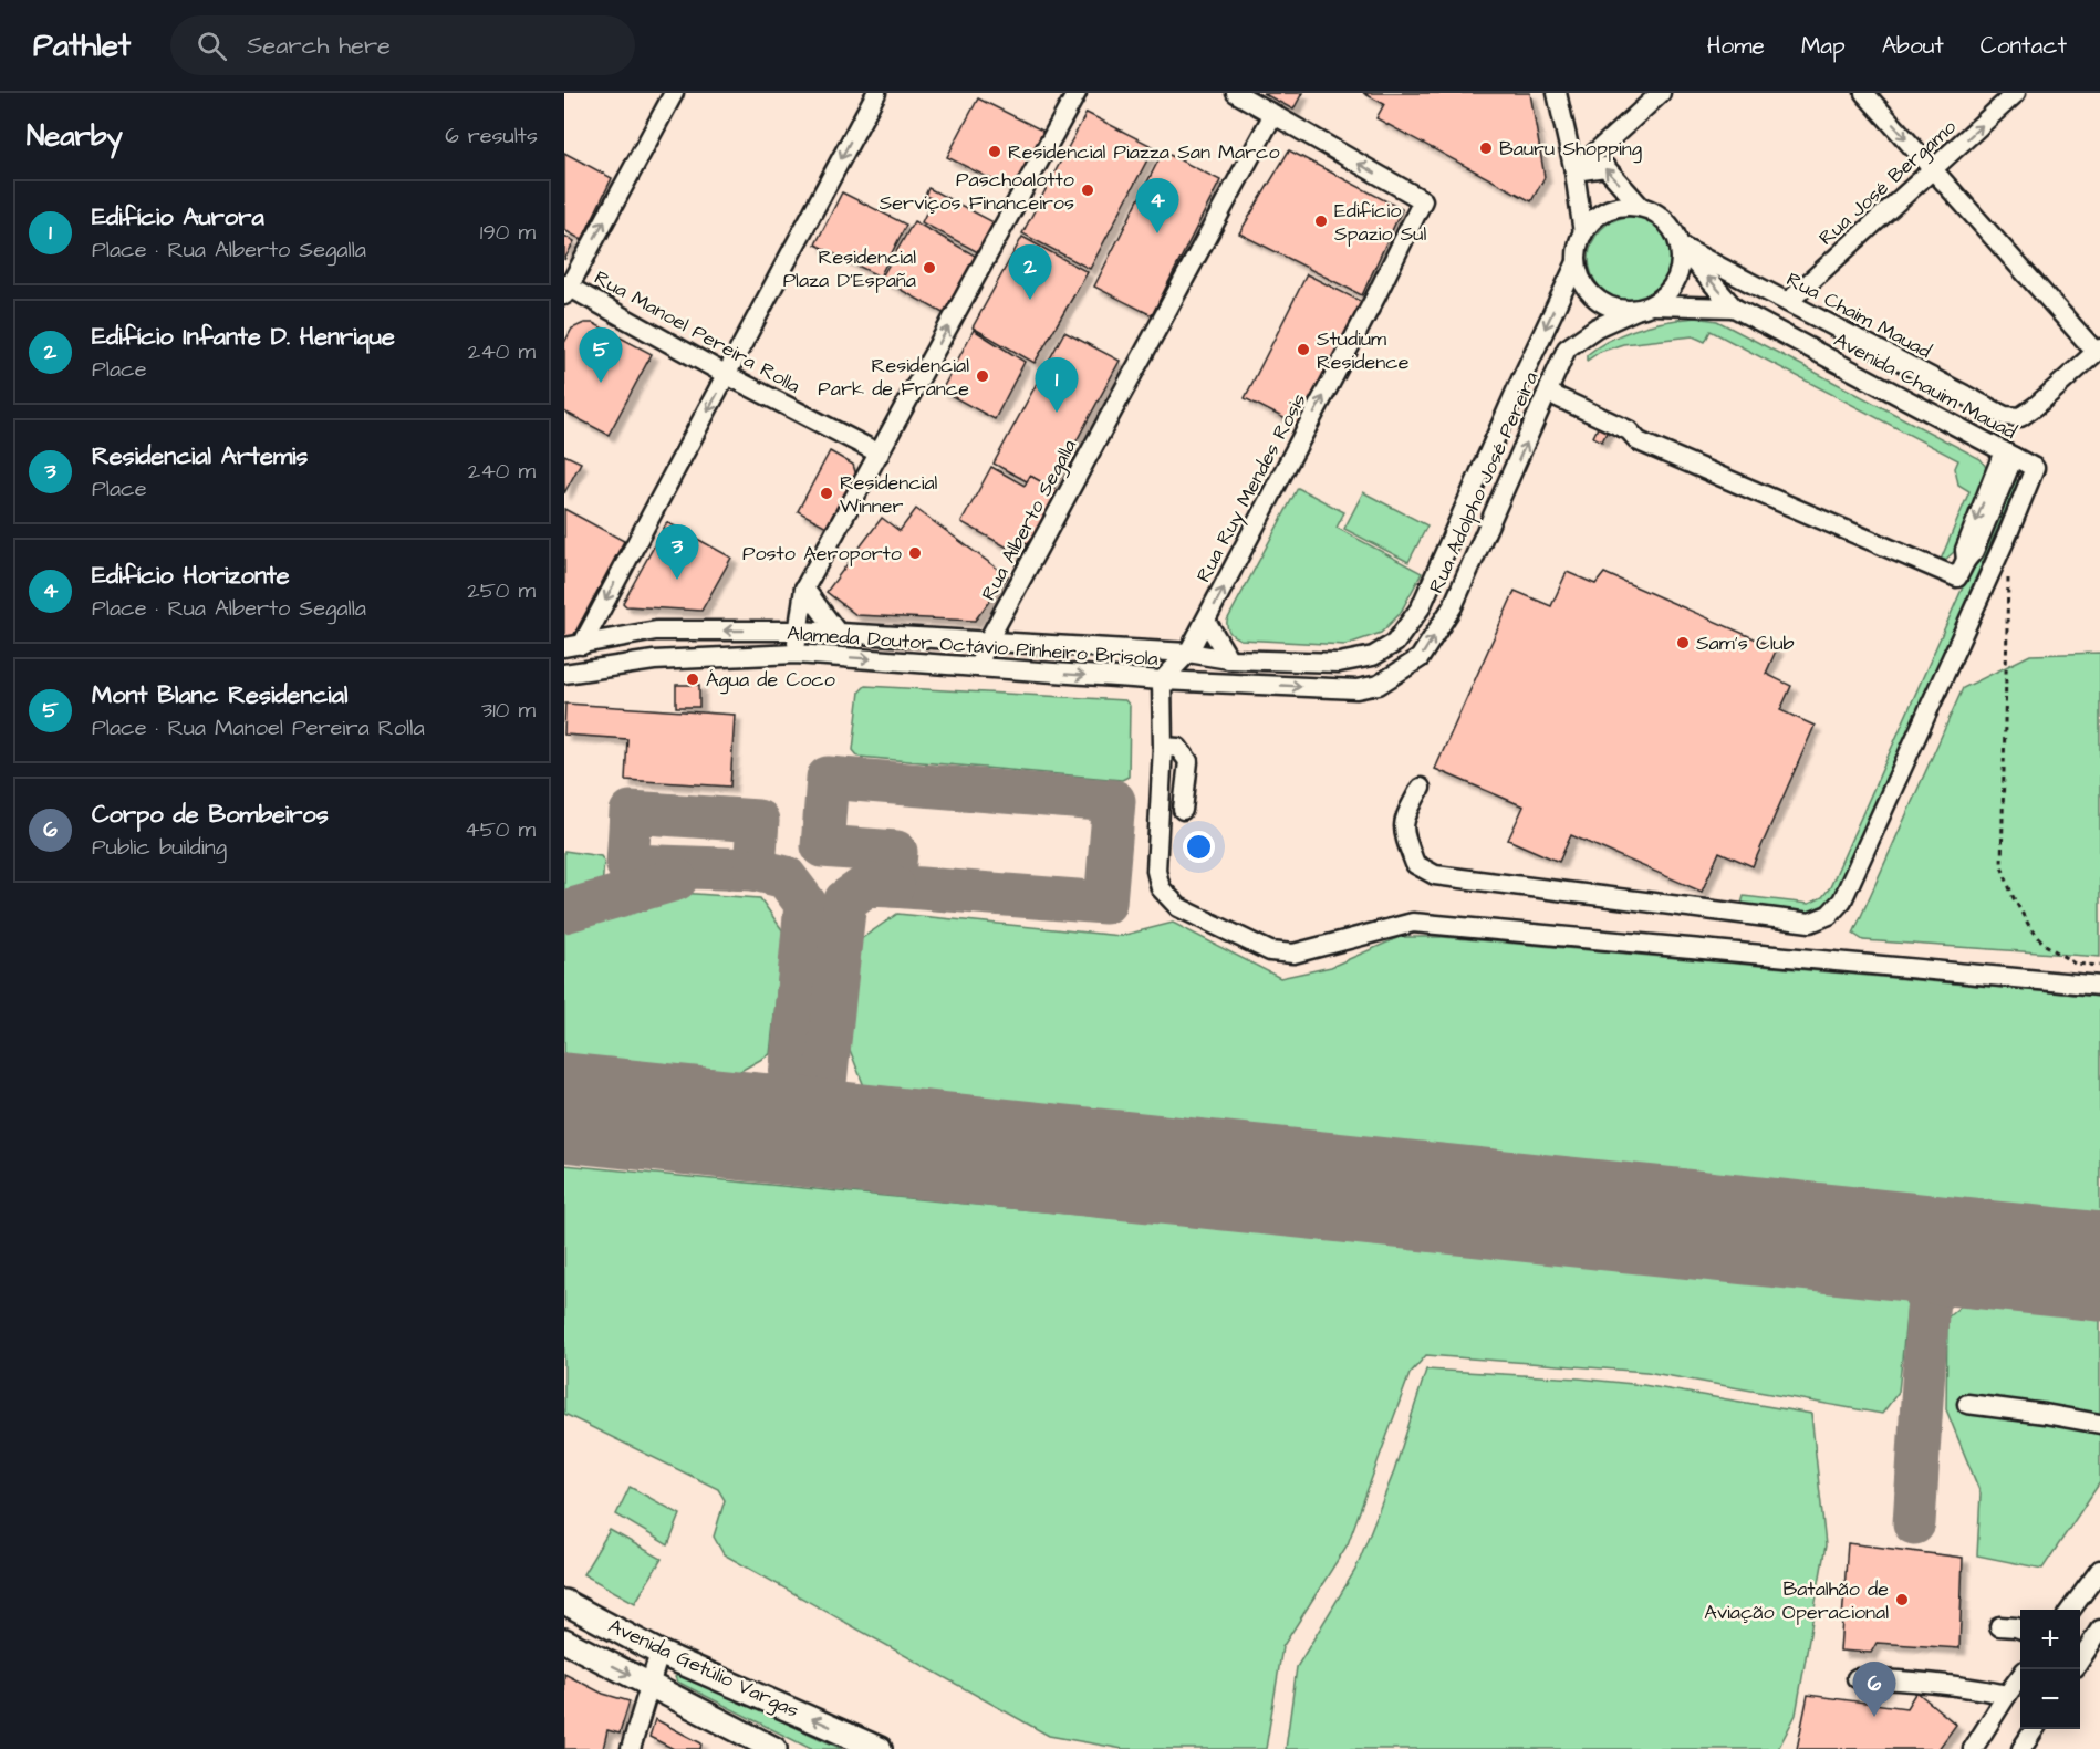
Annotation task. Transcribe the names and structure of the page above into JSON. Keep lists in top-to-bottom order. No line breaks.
{"streets":{"main road":["Avenida Getúlio Vargas"],"street":["Rua José Bergamo","Rua Chaim Mauad","Rua Manoel Pereira Rolla","Avenida Chauim Mauad","Rua Adolpho José Pereira","Rua Ruy Mendes Rosis","Rua Alberto Segalla","Alameda Doutor Octávio Pinheiro Brisola"]},"crossings":[["Rua José Bergamo","Rua Chaim Mauad"],["Rua Chaim Mauad","Avenida Chauim Mauad"],["Rua Chaim Mauad","Rua Adolpho José Pereira"],["Avenida Chauim Mauad","Rua Adolpho José Pereira"],["Rua Adolpho José Pereira","Alameda Doutor Octávio Pinheiro Brisola"],["Rua Ruy Mendes Rosis","Rua Alberto Segalla"],["Rua Ruy Mendes Rosis","Alameda Doutor Octávio Pinheiro Brisola"],["Rua Alberto Segalla","Alameda Doutor Octávio Pinheiro Brisola"]],"one_way":["Rua José Bergamo"],"places":["Bauru Shopping","Residencial Piazza San Marco","Paschoalotto Serviços Financeiros","Edifício Spazio Sul","Residencial Plaza D'España","Studium Residence","Residencial Park de France","Residencial Winner","Posto Aeroporto","Sam's Club","Água de Coco","Batalhão de Aviação Operacional"],"page":{"header":"Pathlet","search":"Search here","nav":["Home","Map","About","Contact"],"heading":["Nearby","6 results"],"pins":["4","2","5","1","3","6"],"list":[{"mark":"1","name":"Edifício Aurora","note":"Place · Rua Alberto Segalla","value":"190 m"},{"mark":"2","name":"Edifício Infante D. Henrique","note":"Place","value":"240 m"},{"mark":"3","name":"Residencial Artemis","note":"Place","value":"240 m"},{"mark":"4","name":"Edifício Horizonte","note":"Place · Rua Alberto Segalla","value":"250 m"},{"mark":"5","name":"Mont Blanc Residencial","note":"Place · Rua Manoel Pereira Rolla","value":"310 m"},{"mark":"6","name":"Corpo de Bombeiros","note":"Public building","value":"450 m"}],"map_buttons":["+","−"]}}
